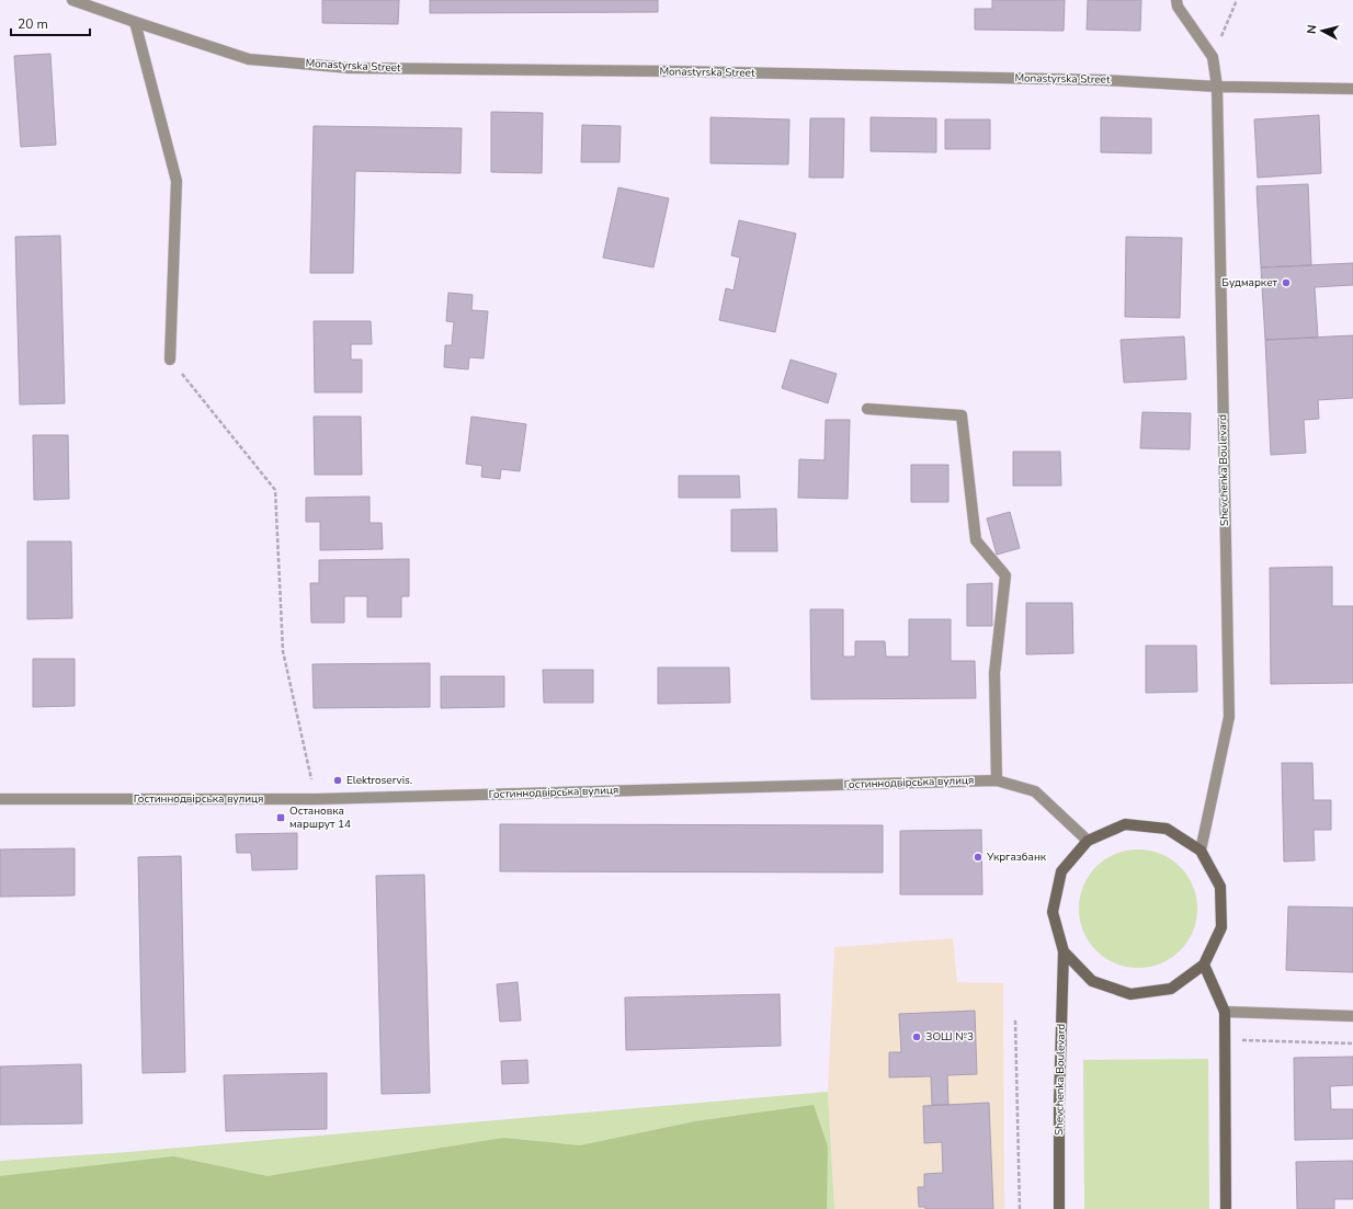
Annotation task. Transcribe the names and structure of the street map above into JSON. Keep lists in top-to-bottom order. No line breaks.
{"streets":{"main road":["Shevchenka Boulevard"],"street":["Monastyrska Street","Гостиннодвірська вулиця"]},"crossings":[["Monastyrska Street","Shevchenka Boulevard"],["Shevchenka Boulevard","Гостиннодвірська вулиця"]],"places":{"other":["Будмаркет","Elektroservis.","Укргазбанк","ЗОШ №3"],"transit":["Остановка маршрут 14"]},"scale_bar":"20 m","north":"left"}
